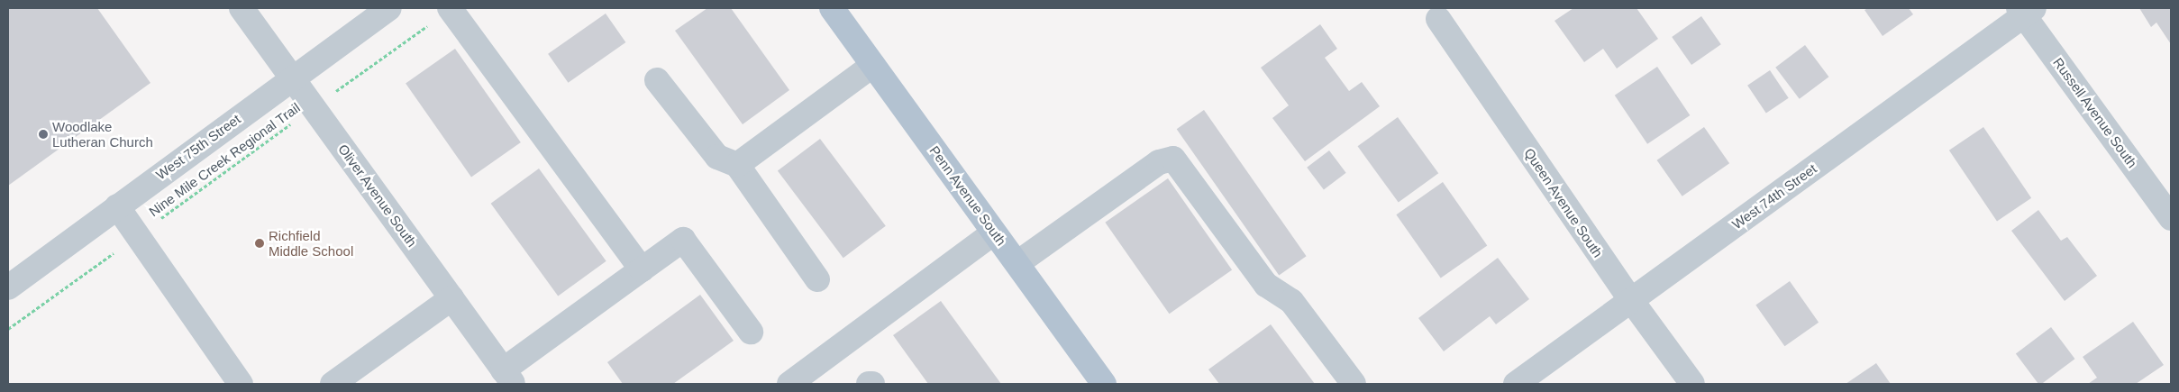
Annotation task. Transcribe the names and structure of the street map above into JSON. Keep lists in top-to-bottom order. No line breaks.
{"streets":{"main road":["Penn Avenue South"],"street":["Russell Avenue South","West 75th Street","Oliver Avenue South","West 74th Street","Queen Avenue South"],"path":["Nine Mile Creek Regional Trail"]},"crossings":[["Russell Avenue South","West 74th Street"],["West 75th Street","Oliver Avenue South"],["Nine Mile Creek Regional Trail","Oliver Avenue South"],["West 74th Street","Queen Avenue South"]],"places":["Woodlake Lutheran Church","Richfield Middle School"]}
